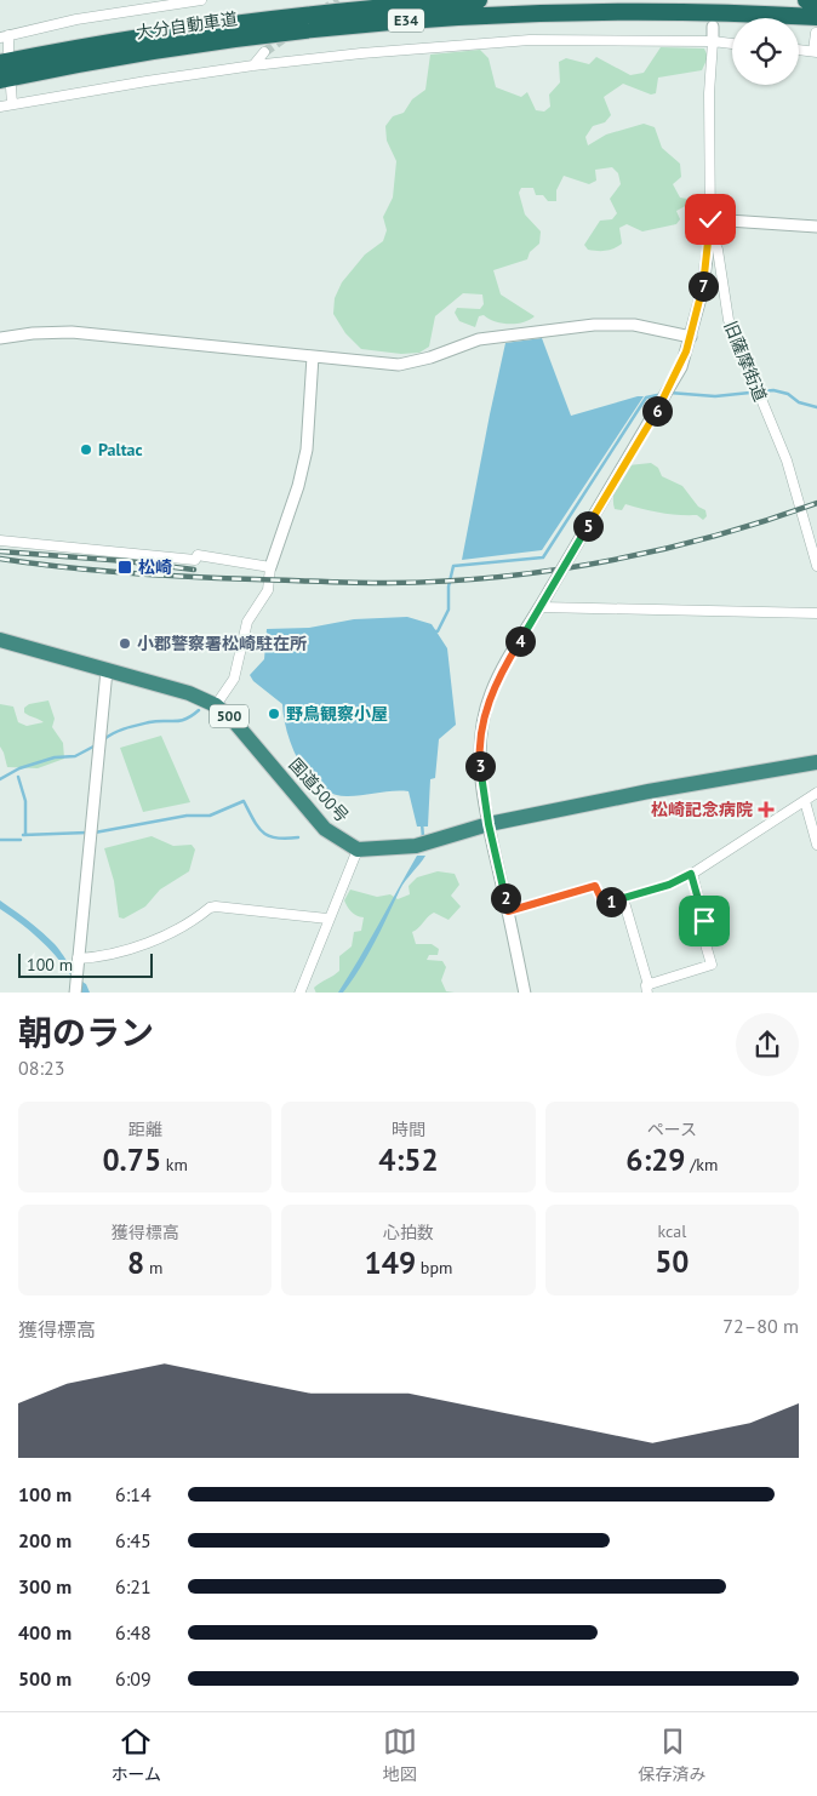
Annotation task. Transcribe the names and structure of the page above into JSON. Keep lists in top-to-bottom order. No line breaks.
{"streets":{"highway":["E34","大分自動車道","500","国道500号"],"street":["旧薩摩街道"]},"places":{"other":["Paltac","小郡警察署松崎駐在所","野鳥観察小屋"],"transit":["松崎"],"health":["松崎記念病院"]},"scale_bar":"100 m","page":{"pins":["7","6","5","4","3","2","1"],"scale":"100 m","heading":["朝のラン","08:23"],"stats":[["距離","0.75 km"],["時間","4:52"],["ペース","6:29 /km"],["獲得標高","8 m"],["心拍数","149 bpm"],["kcal","50"]],"chart":["獲得標高","72–80 m"],"list":[{"name":"100 m","note":"6:14"},{"name":"200 m","note":"6:45"},{"name":"300 m","note":"6:21"},{"name":"400 m","note":"6:48"},{"name":"500 m","note":"6:09"}],"tabs":["ホーム","地図","保存済み"]}}
